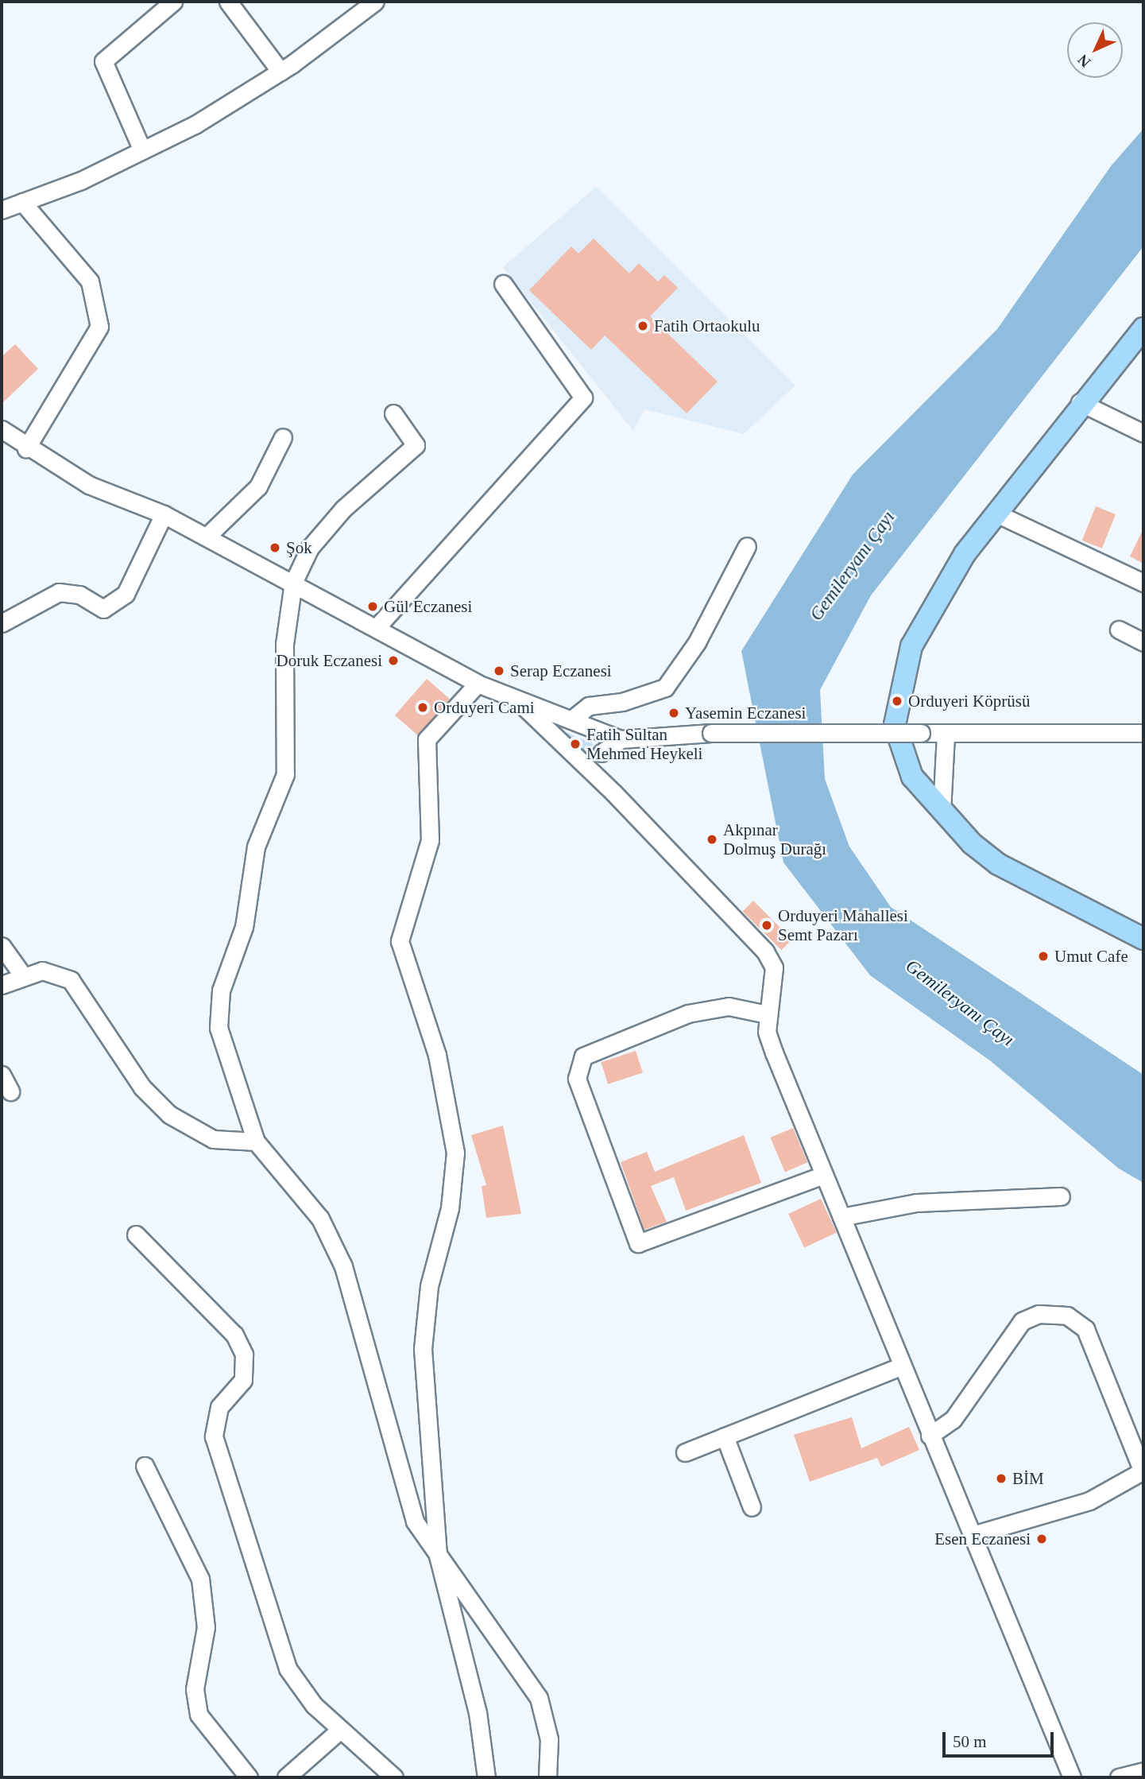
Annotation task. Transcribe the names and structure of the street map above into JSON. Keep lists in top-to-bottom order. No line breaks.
{"water":["Gemileryanı Çayı"],"places":["Fatih Ortaokulu","Şok","Gül Eczanesi","Doruk Eczanesi","Serap Eczanesi","Orduyeri Köprüsü","Orduyeri Cami","Yasemin Eczanesi","Fatih Sultan Mehmed Heykeli","Akpınar Dolmuş Durağı","Orduyeri Mahallesi Semt Pazarı","Umut Cafe","BİM","Esen Eczanesi"],"scale_bar":"50 m","north":"bottom left"}
